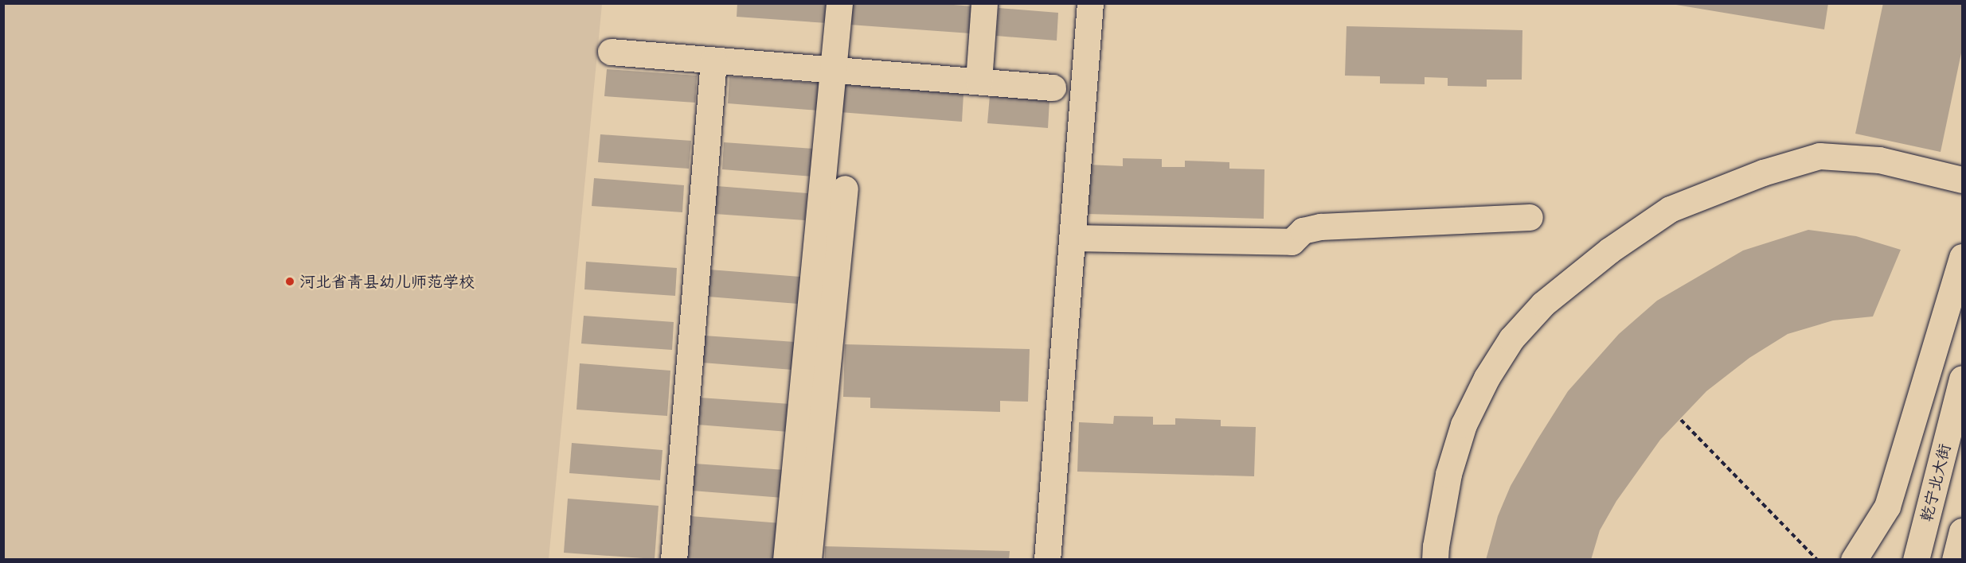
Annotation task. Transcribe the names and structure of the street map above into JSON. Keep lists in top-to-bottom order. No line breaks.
{"streets":{"main road":["乾宁北大街"]},"places":["河北省青县幼儿师范学校"]}
